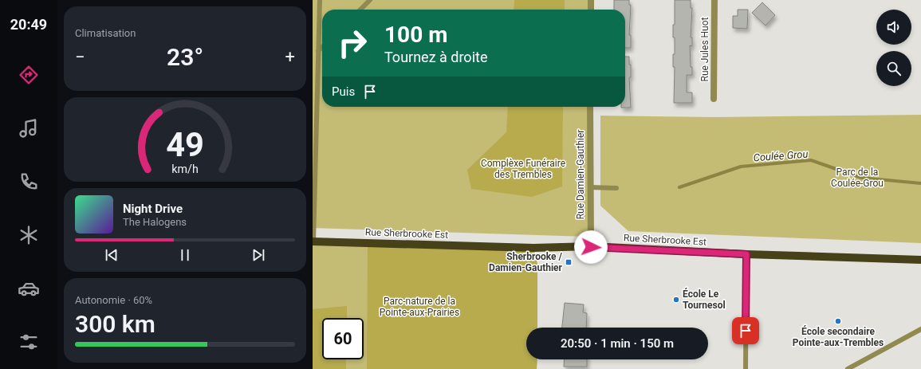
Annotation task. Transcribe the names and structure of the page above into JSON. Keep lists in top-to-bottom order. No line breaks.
{"streets":{"main road":["Rue Sherbrooke Est"],"street":["Rue Jules Huot","Rue Damien-Gauthier"]},"crossings":[["Rue Damien-Gauthier","Rue Sherbrooke Est"]],"water":["Coulée Grou"],"parks":["Complèxe Funéraire des Trembles","Parc de la Coulée-Grou","Parc-nature de la Pointe-aux-Prairies"],"places":{"transit":["Sherbrooke / Damien-Gauthier"],"other":["École Le Tournesol","École secondaire Pointe-aux-Trembles"]},"page":{"tabs":"20:49","tile":["Climatisation",["Autonomie · 60%","300 km"]],"turn":["100 m","Tournez à droite"],"heat":["−","23°","+"],"then":"Puis","song":["Night Drive","The Halogens"],"limit":"60","trip":"20:50 · 1 min · 150 m","gauge":["49","km/h"]}}
